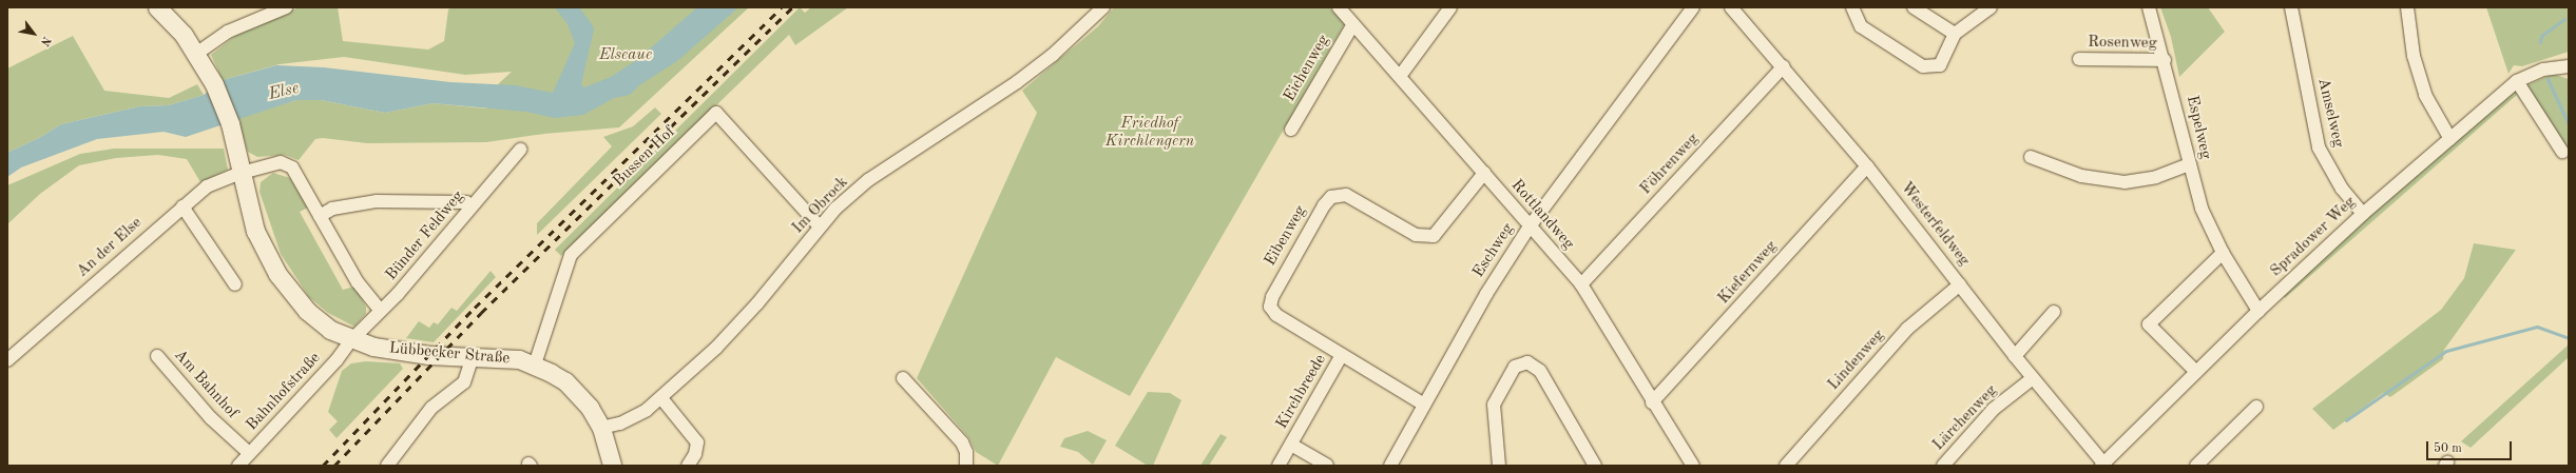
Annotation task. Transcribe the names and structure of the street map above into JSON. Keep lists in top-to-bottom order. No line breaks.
{"streets":{"main road":["Lübbecker Straße"],"street":["Rosenweg","Eichenweg","Amselweg","Espelweg","Bussen Hof","Föhrenweg","Im Obrock","Rottlandweg","Westerfeldweg","Bünder Feldweg","Eibenweg","Spradower Weg","An der Else","Eschweg","Kiefernweg","Lindenweg","Am Bahnhof","Bahnhofstraße","Kirchbreede","Lärchenweg"]},"crossings":[["Rosenweg","Espelweg"],["Eichenweg","Rottlandweg"],["Amselweg","Spradower Weg"],["Espelweg","Spradower Weg"],["Bussen Hof","Im Obrock"],["Bussen Hof","Lübbecker Straße"],["Föhrenweg","Rottlandweg"],["Föhrenweg","Westerfeldweg"],["Im Obrock","Lübbecker Straße"],["Rottlandweg","Eibenweg"],["Rottlandweg","Eschweg"],["Rottlandweg","Kiefernweg"],["Westerfeldweg","Spradower Weg"],["Westerfeldweg","Kiefernweg"],["Westerfeldweg","Lindenweg"],["Westerfeldweg","Lärchenweg"],["Bünder Feldweg","An der Else"],["Bünder Feldweg","Lübbecker Straße"],["Bünder Feldweg","Bahnhofstraße"],["Eibenweg","Eschweg"],["Eibenweg","Kirchbreede"],["An der Else","Lübbecker Straße"],["Lübbecker Straße","Bahnhofstraße"],["Am Bahnhof","Bahnhofstraße"]],"water":["Else"],"parks":["Elseaue","Friedhof Kirchlengern"],"scale_bar":"50 m","north":"bottom right"}
